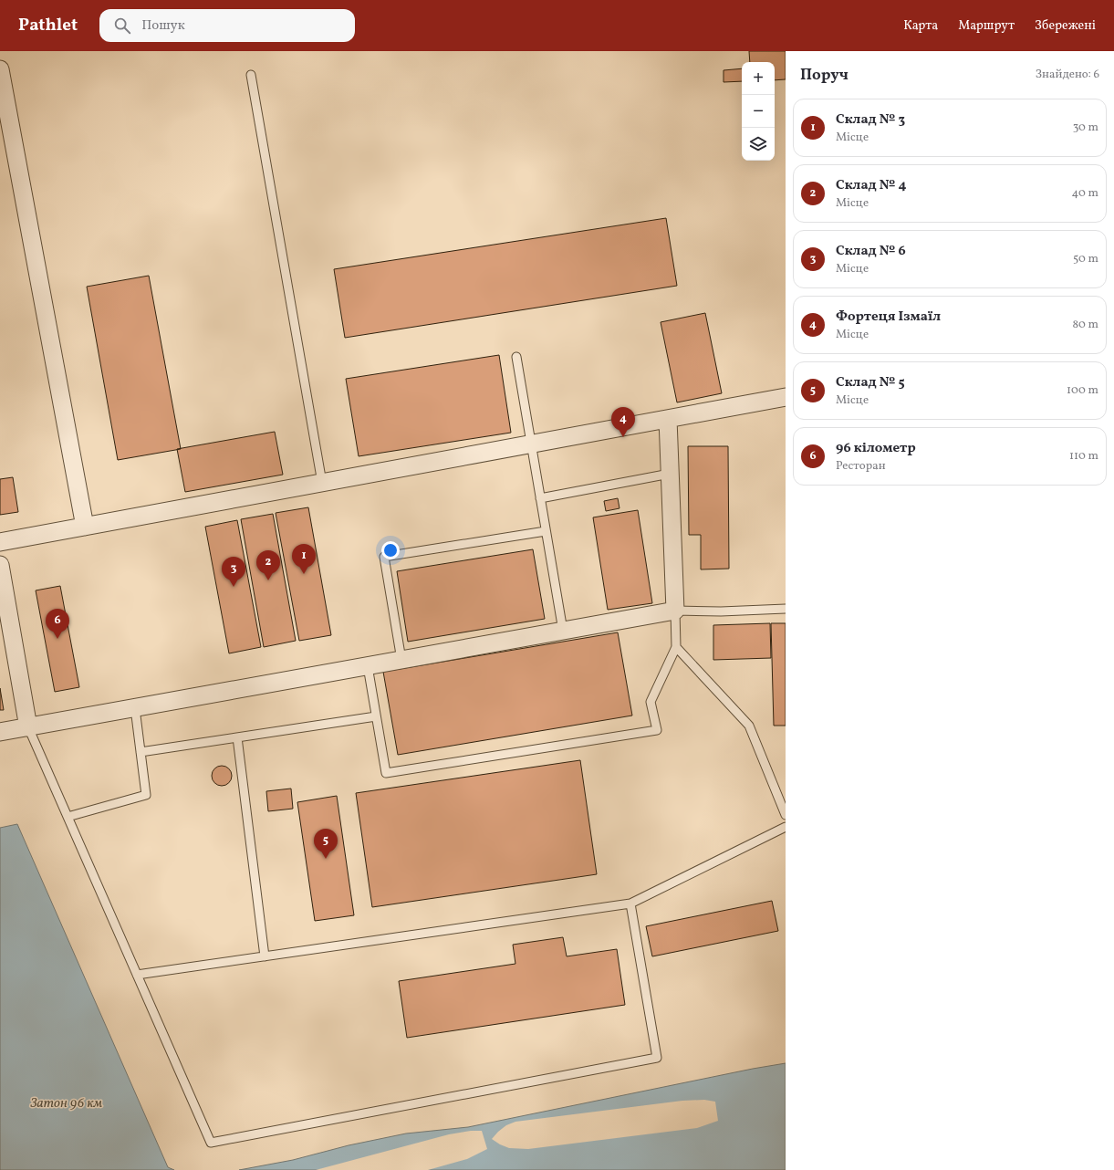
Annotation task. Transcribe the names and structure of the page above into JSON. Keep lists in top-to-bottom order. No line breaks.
{"water":["Затон 96 км"],"page":{"header":"Pathlet","search":"Пошук","nav":["Карта","Маршрут","Збережені"],"heading":["Поруч","Знайдено: 6"],"map_buttons":["+","−"],"list":[{"mark":"1","name":"Склад № 3","note":"Місце","value":"30 m"},{"mark":"2","name":"Склад № 4","note":"Місце","value":"40 m"},{"mark":"3","name":"Склад № 6","note":"Місце","value":"50 m"},{"mark":"4","name":"Фортеця Ізмаїл","note":"Місце","value":"80 m"},{"mark":"5","name":"Склад № 5","note":"Місце","value":"100 m"},{"mark":"6","name":"96 кілометр","note":"Ресторан","value":"110 m"}],"pins":["4","1","2","3","6","5"]}}
